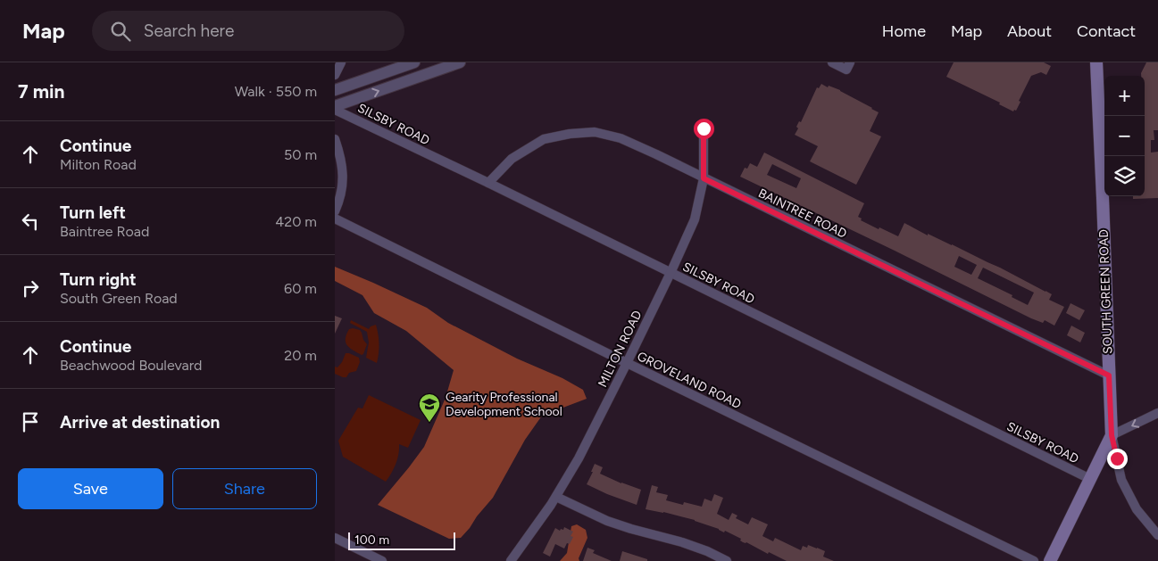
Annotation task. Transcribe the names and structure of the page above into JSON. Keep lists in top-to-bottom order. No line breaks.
{"streets":{"main road":["SOUTH GREEN ROAD"],"street":["SILSBY ROAD","BAINTREE ROAD","MILTON ROAD","GROVELAND ROAD"]},"crossings":[["SILSBY ROAD","BAINTREE ROAD"],["SILSBY ROAD","SOUTH GREEN ROAD"],["SILSBY ROAD","MILTON ROAD"],["BAINTREE ROAD","SOUTH GREEN ROAD"],["BAINTREE ROAD","MILTON ROAD"],["MILTON ROAD","GROVELAND ROAD"]],"places":{"school or university":["Gearity Professional Development School"]},"scale_bar":"100 m","page":{"header":"Map","search":"Search here","nav":["Home","Map","About","Contact"],"heading":["7 min","Walk · 550 m"],"map_buttons":["+","−"],"list":[["Continue","Milton Road","50 m"],["Turn left","Baintree Road","420 m"],["Turn right","South Green Road","60 m"],["Continue","Beachwood Boulevard","20 m"],"Arrive at destination"],"buttons":["Save","Share"],"scale":"100 m"}}
